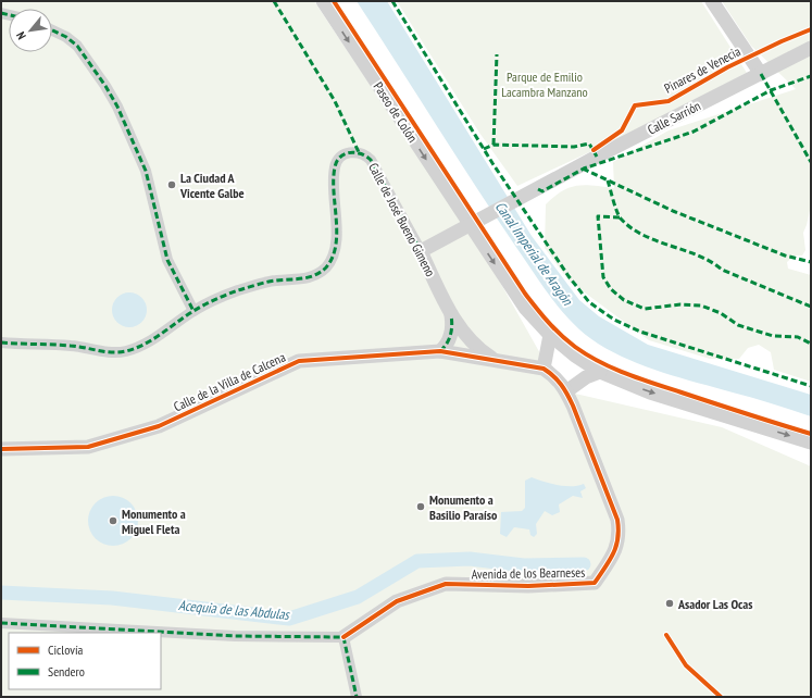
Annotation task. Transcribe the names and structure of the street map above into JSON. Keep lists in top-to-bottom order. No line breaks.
{"streets":{"street":["Paseo de Colón","Calle Sarrión","Calle de José Bueno Gimeno","Calle de la Villa de Calcena","Avenida de los Bearneses"],"cycle path":["Pinares de Venecia"]},"crossings":[["Calle Sarrión","Calle de José Bueno Gimeno"],["Calle de José Bueno Gimeno","Calle de la Villa de Calcena"]],"one_way":["Paseo de Colón"],"water":["Canal Imperial de Aragón","Acequia de las Abdulas"],"parks":["Parque de Emilio Lacambra Manzano"],"places":["La Ciudad A Vicente Galbe","Monumento a Basilio Paraíso","Monumento a Miguel Fleta","Asador Las Ocas"],"legend":["Ciclovía","Sendero"],"north":"bottom left"}
